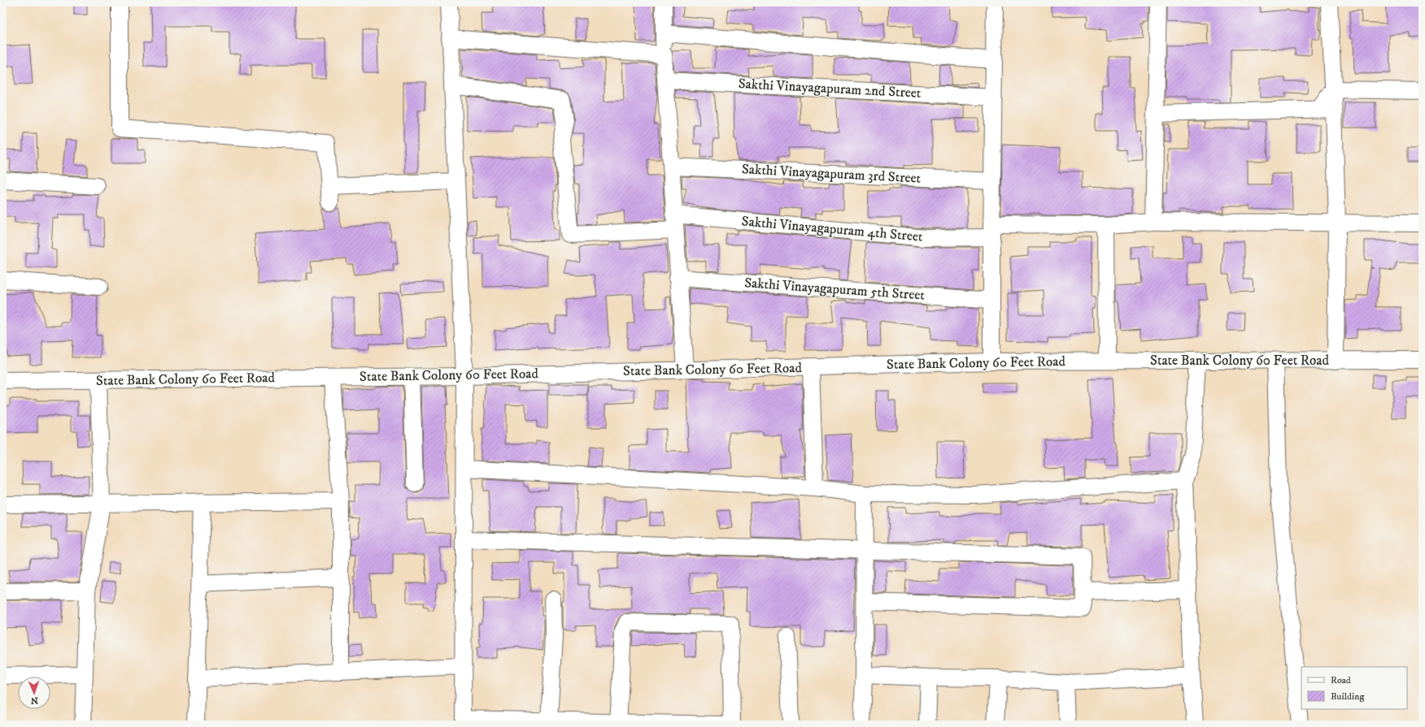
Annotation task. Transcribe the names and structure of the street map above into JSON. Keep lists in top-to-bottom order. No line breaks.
{"streets":{"street":["Sakthi Vinayagapuram 2nd Street","Sakthi Vinayagapuram 3rd Street","Sakthi Vinayagapuram 4th Street","Sakthi Vinayagapuram 5th Street","State Bank Colony 60 Feet Road"]},"legend":["Road","Building"],"north":"bottom"}
